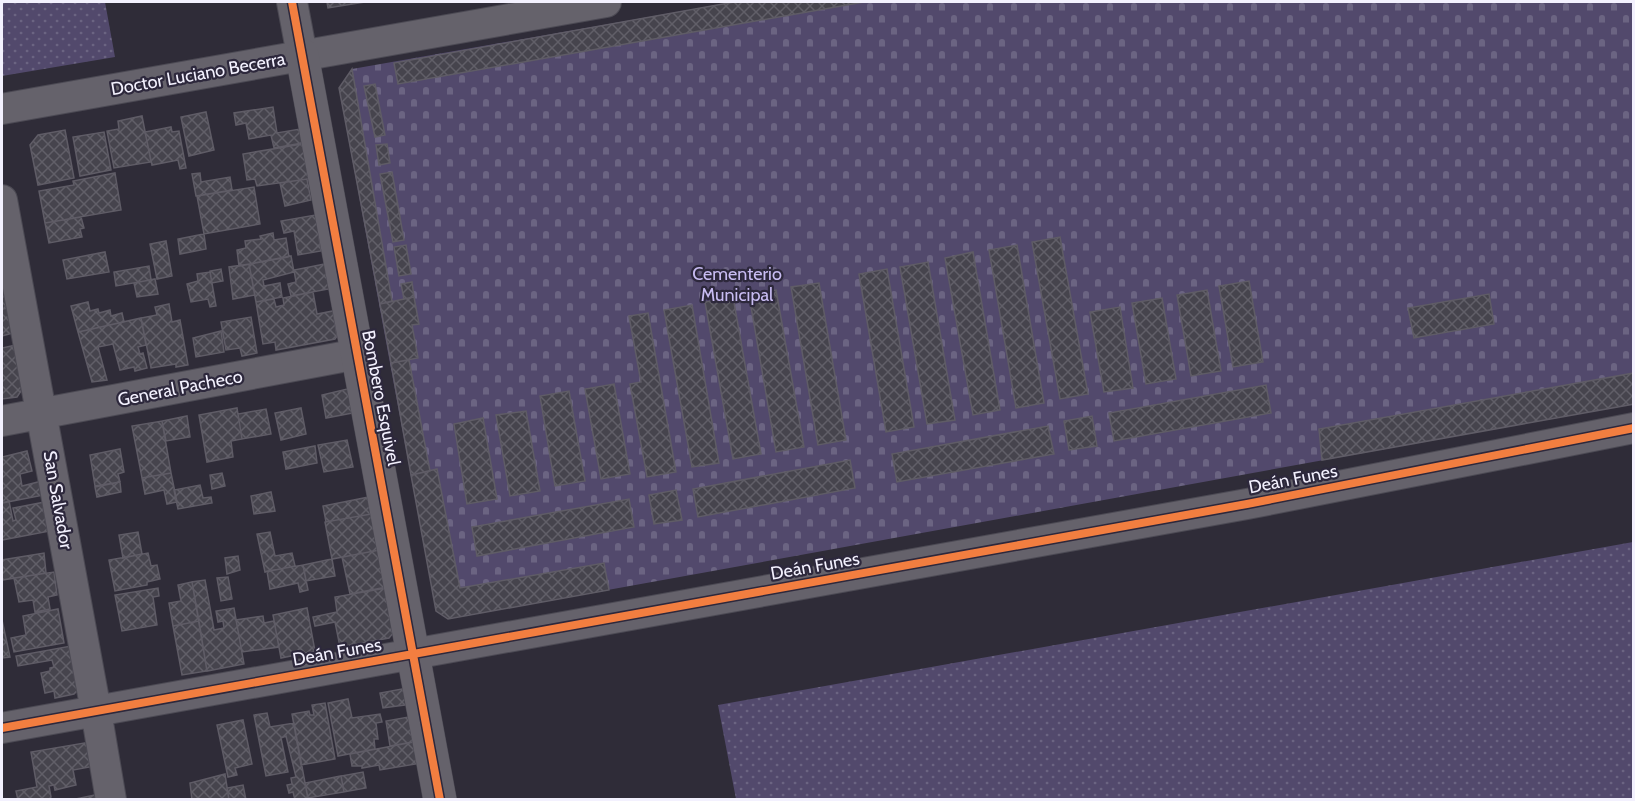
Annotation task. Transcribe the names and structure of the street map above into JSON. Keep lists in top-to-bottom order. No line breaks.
{"streets":{"street":["Doctor Luciano Becerra","General Pacheco","Bombero Esquivel","Deán Funes","San Salvador"]},"crossings":[["Doctor Luciano Becerra","Bombero Esquivel"],["General Pacheco","Bombero Esquivel"],["General Pacheco","San Salvador"],["Bombero Esquivel","Deán Funes"],["Deán Funes","San Salvador"]],"parks":["Cementerio Municipal"]}
